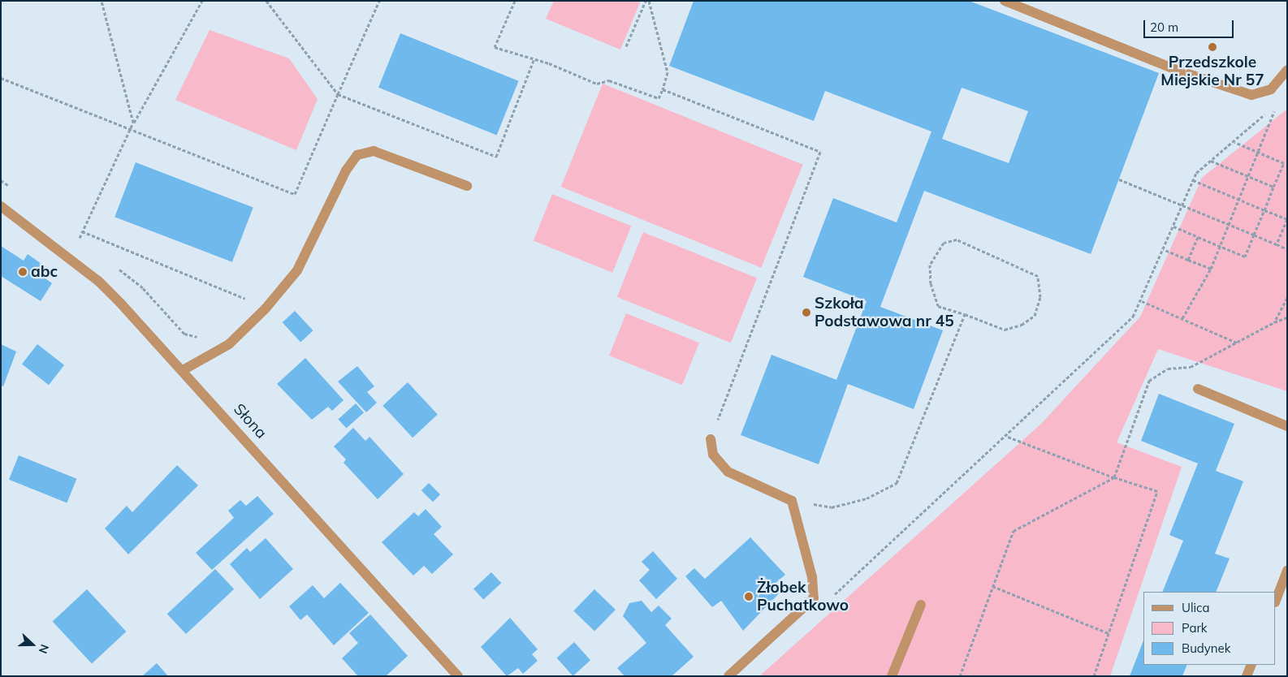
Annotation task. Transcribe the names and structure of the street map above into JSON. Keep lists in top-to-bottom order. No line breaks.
{"streets":{"street":["Słona"]},"places":["Przedszkole Miejskie Nr 57","abc","Szkoła Podstawowa nr 45","Żłobek Puchatkowo"],"legend":["Ulica","Park","Budynek"],"scale_bar":"20 m","north":"right"}
